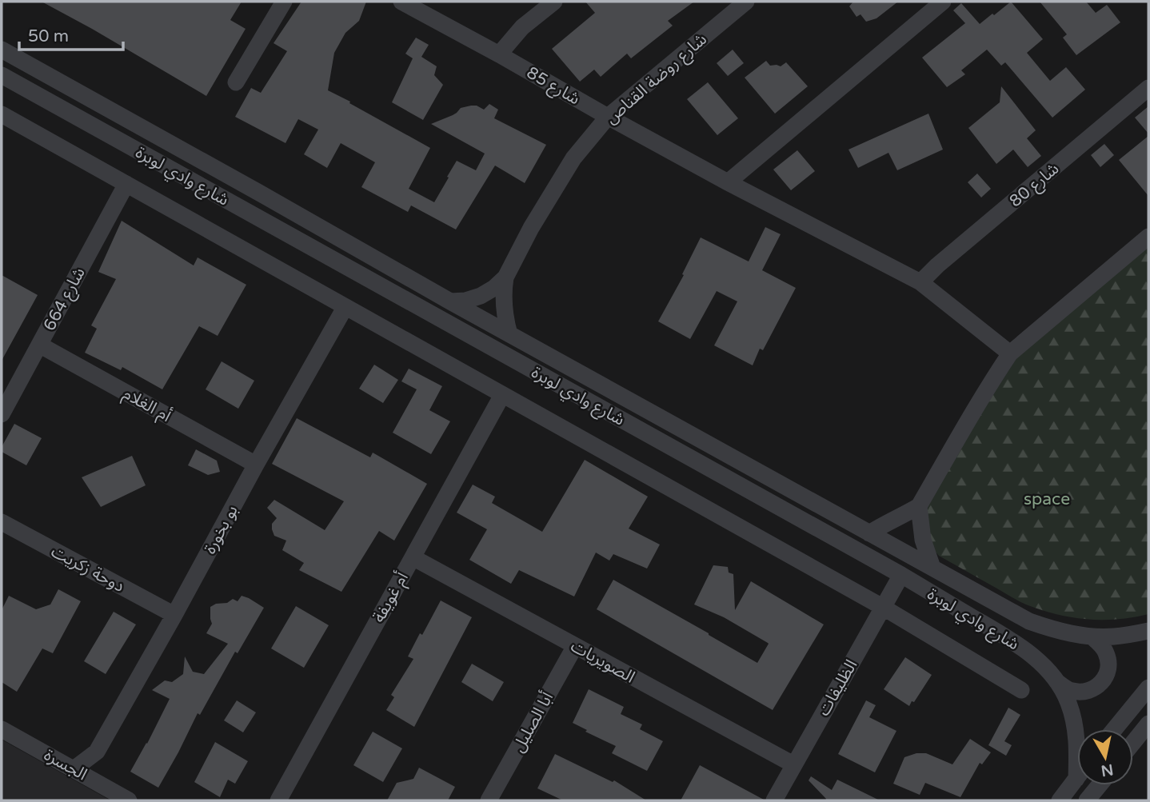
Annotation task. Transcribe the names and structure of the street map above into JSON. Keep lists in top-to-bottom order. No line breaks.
{"streets":{"street":["شارع روضة القناص","شارع 85","شارع وادي لوبرة","شارع 80","شارع 664","أم الغلام","بو بخورة","دوحة زكريت","أم غويفة","الصويريات","الظليفات","أبا الصليل","الجسرة"]},"crossings":[["شارع روضة القناص","شارع 85"],["شارع روضة القناص","شارع وادي لوبرة"],["شارع وادي لوبرة","شارع 664"],["شارع وادي لوبرة","بو بخورة"],["شارع وادي لوبرة","أم غويفة"],["شارع وادي لوبرة","الظليفات"],["شارع 664","أم الغلام"],["أم الغلام","بو بخورة"],["بو بخورة","دوحة زكريت"],["بو بخورة","الجسرة"],["أم غويفة","الصويريات"],["الصويريات","الظليفات"],["الصويريات","أبا الصليل"]],"parks":["space"],"scale_bar":"50 m","north":"bottom"}
